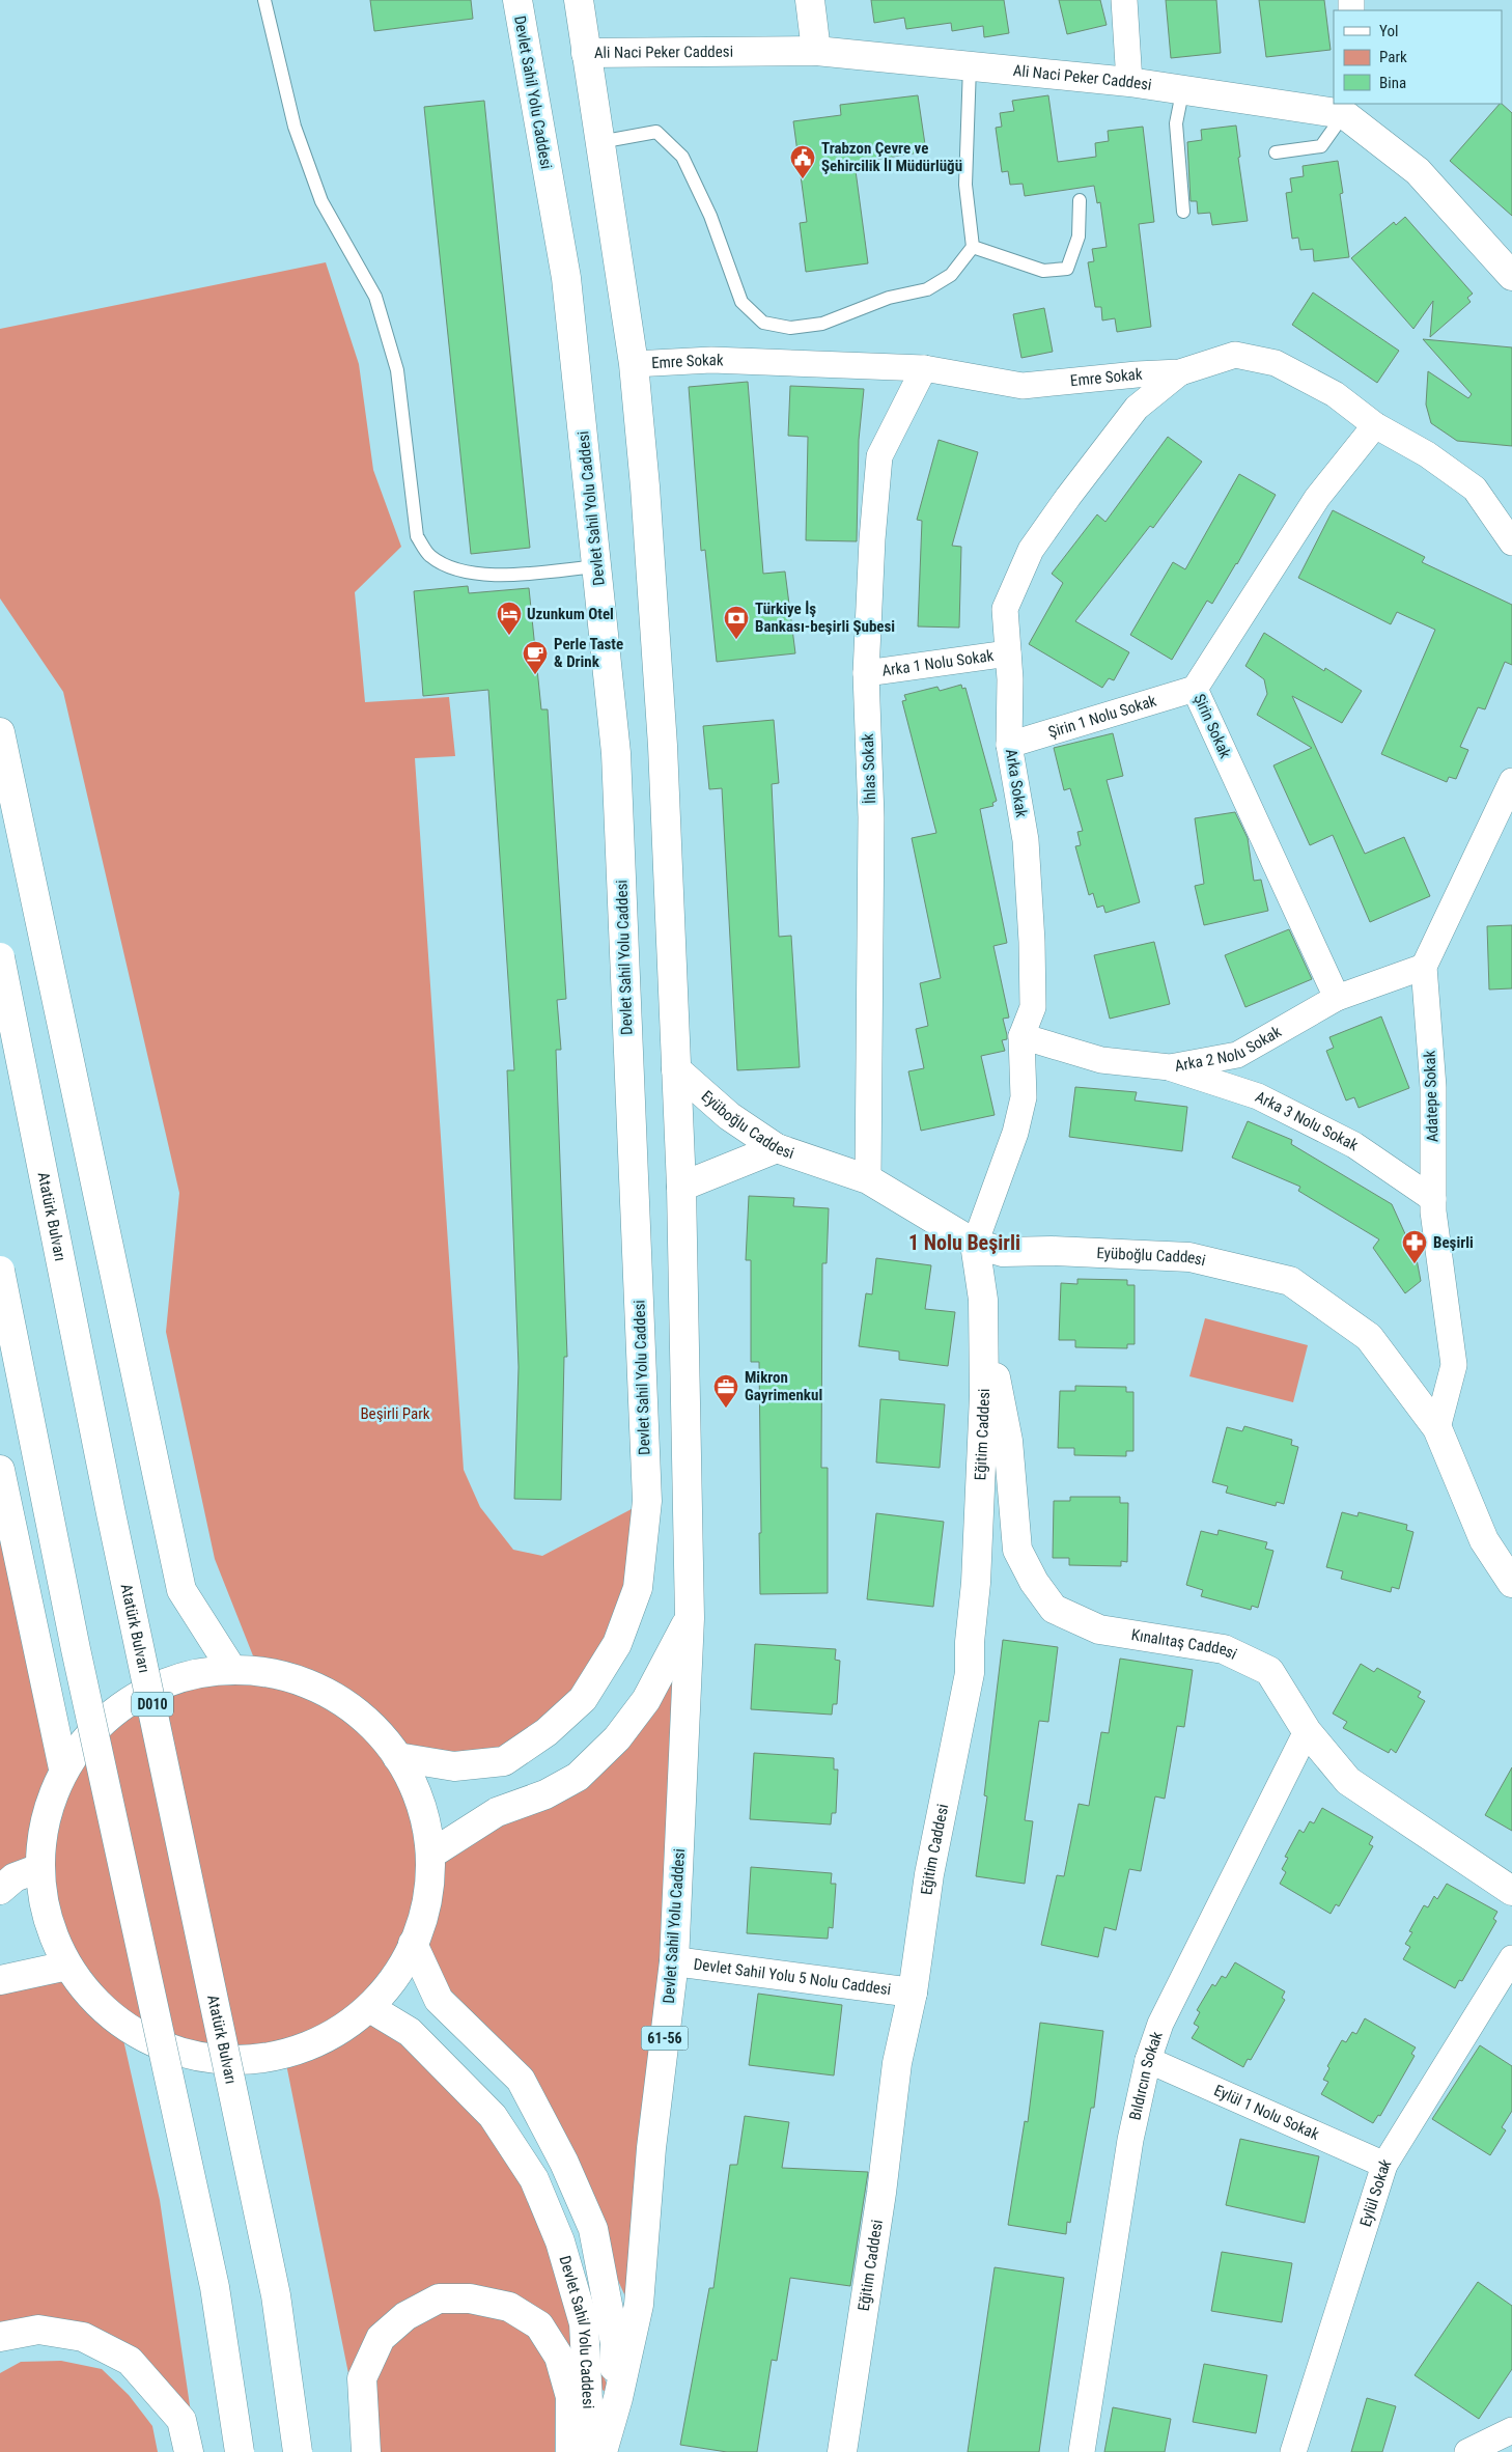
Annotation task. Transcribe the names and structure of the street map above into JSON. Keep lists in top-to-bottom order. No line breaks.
{"streets":{"main road":["Ali Naci Peker Caddesi","Devlet Sahil Yolu Caddesi","Eyüboğlu Caddesi","Atatürk Bulvarı","Eğitim Caddesi","Kınalıtaş Caddesi","D010","Devlet Sahil Yolu 5 Nolu Caddesi","61-56"],"street":["Emre Sokak","Arka 1 Nolu Sokak","Şirin 1 Nolu Sokak","Şirin Sokak","İhlas Sokak","Arka Sokak","Arka 2 Nolu Sokak","Adatepe Sokak","Arka 3 Nolu Sokak","Bıldırcın Sokak","Eylül 1 Nolu Sokak","Eylül Sokak"]},"crossings":[["Ali Naci Peker Caddesi","Devlet Sahil Yolu Caddesi"],["Devlet Sahil Yolu Caddesi","Emre Sokak"],["Devlet Sahil Yolu Caddesi","Eyüboğlu Caddesi"],["Devlet Sahil Yolu Caddesi","Devlet Sahil Yolu 5 Nolu Caddesi"],["Emre Sokak","Şirin Sokak"],["Emre Sokak","İhlas Sokak"],["Emre Sokak","Arka Sokak"],["Arka 1 Nolu Sokak","İhlas Sokak"],["Arka 1 Nolu Sokak","Arka Sokak"],["Şirin 1 Nolu Sokak","Şirin Sokak"],["Şirin 1 Nolu Sokak","Arka Sokak"],["Şirin Sokak","Arka 2 Nolu Sokak"],["İhlas Sokak","Eyüboğlu Caddesi"],["Arka Sokak","Arka 2 Nolu Sokak"],["Arka Sokak","Eyüboğlu Caddesi"],["Arka Sokak","Eğitim Caddesi"],["Arka 2 Nolu Sokak","Adatepe Sokak"],["Arka 2 Nolu Sokak","Arka 3 Nolu Sokak"],["Adatepe Sokak","Eyüboğlu Caddesi"],["Adatepe Sokak","Arka 3 Nolu Sokak"],["Eyüboğlu Caddesi","Eğitim Caddesi"],["Eğitim Caddesi","Kınalıtaş Caddesi"],["Eğitim Caddesi","Devlet Sahil Yolu 5 Nolu Caddesi"],["Kınalıtaş Caddesi","Bıldırcın Sokak"],["Bıldırcın Sokak","Eylül 1 Nolu Sokak"],["Eylül 1 Nolu Sokak","Eylül Sokak"]],"districts":["1 Nolu Beşirli"],"parks":["Beşirli Park"],"places":{"public building":["Trabzon Çevre ve Şehircilik İl Müdürlüğü"],"hotel":["Uzunkum Otel"],"bank":["Türkiye İş Bankası-beşirli Şubesi"],"cafe":["Perle Taste & Drink"],"pharmacy":["Beşirli"],"office":["Mikron Gayrimenkul"]},"legend":["Yol","Park","Bina"]}
